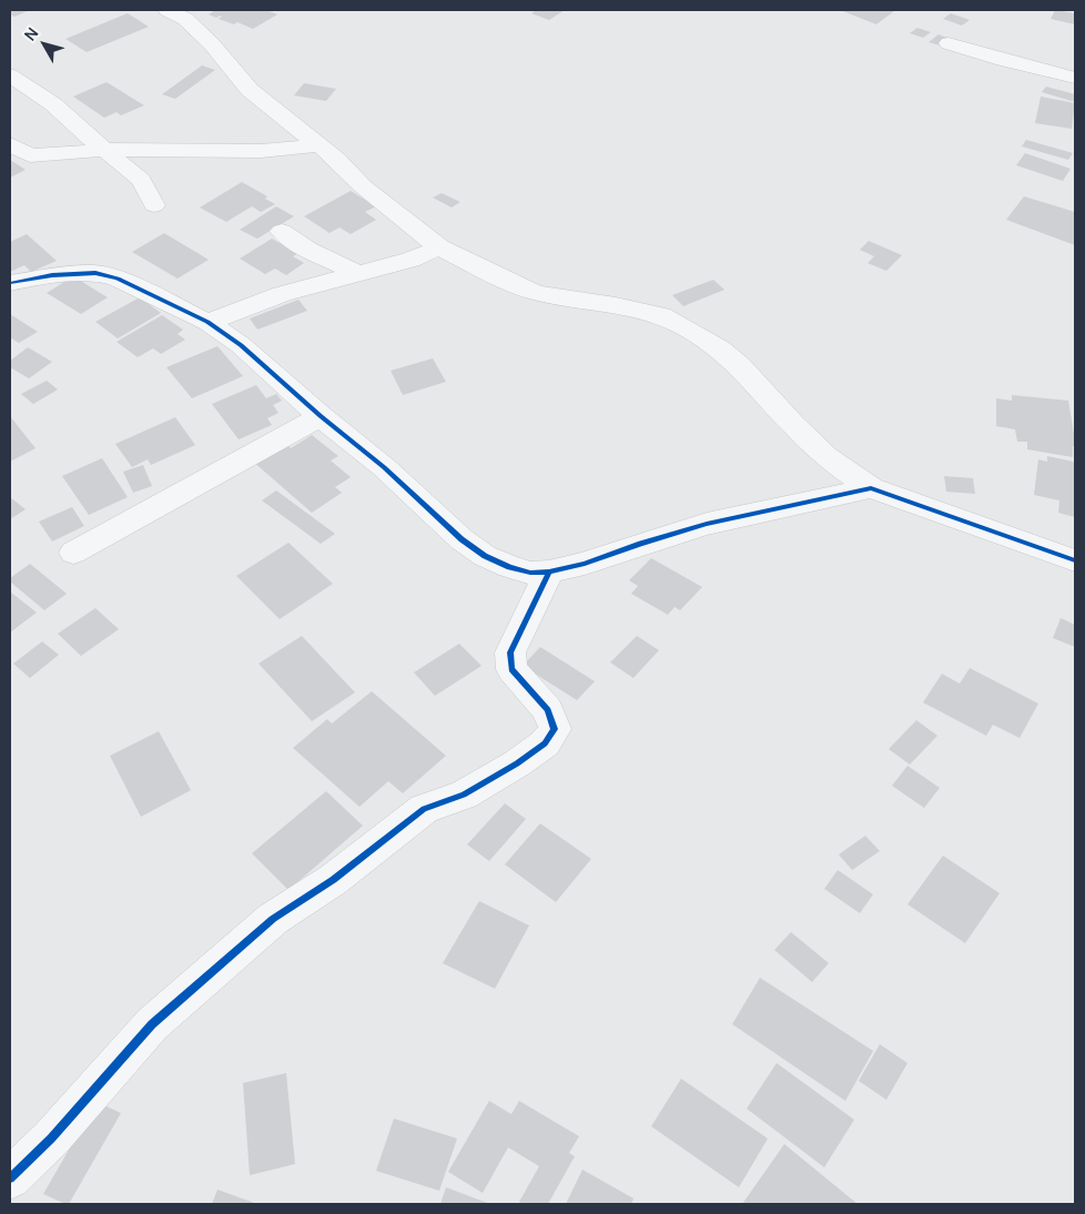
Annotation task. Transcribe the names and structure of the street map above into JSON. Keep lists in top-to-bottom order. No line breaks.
{"north":"top left"}
